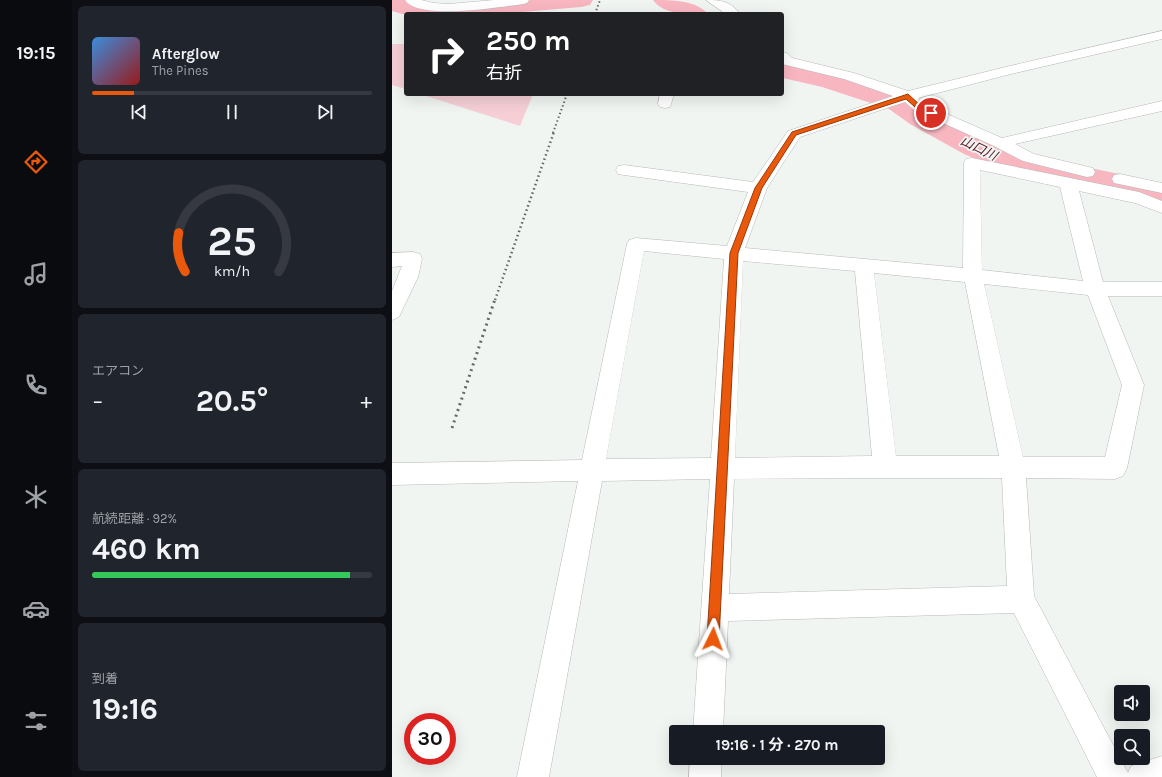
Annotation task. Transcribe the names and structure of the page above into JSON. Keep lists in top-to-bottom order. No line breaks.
{"water":["山口川"],"page":{"tabs":"19:15","turn":["250 m","右折"],"song":["Afterglow","The Pines"],"tile":["エアコン",["航続距離 · 92%","460 km"],["到着","19:16"]],"heat":["−","20.5°","+"],"limit":"30","trip":"19:16 · 1 分 · 270 m","gauge":["25","km/h"]}}
